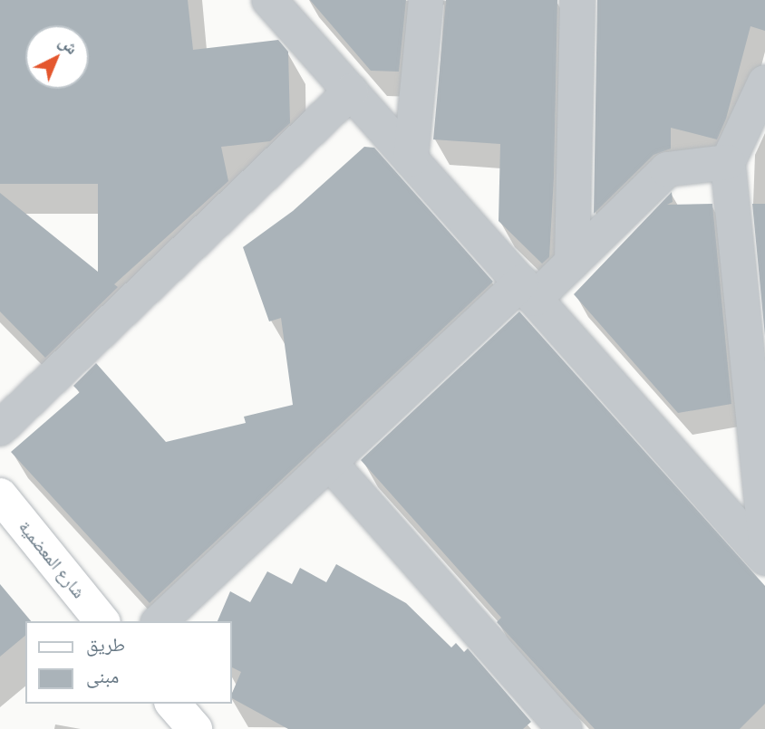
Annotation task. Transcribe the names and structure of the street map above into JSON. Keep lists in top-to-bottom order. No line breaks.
{"streets":{"main road":["شارع المعضمية"]},"legend":["طريق","مبنى"],"north":"top right"}
